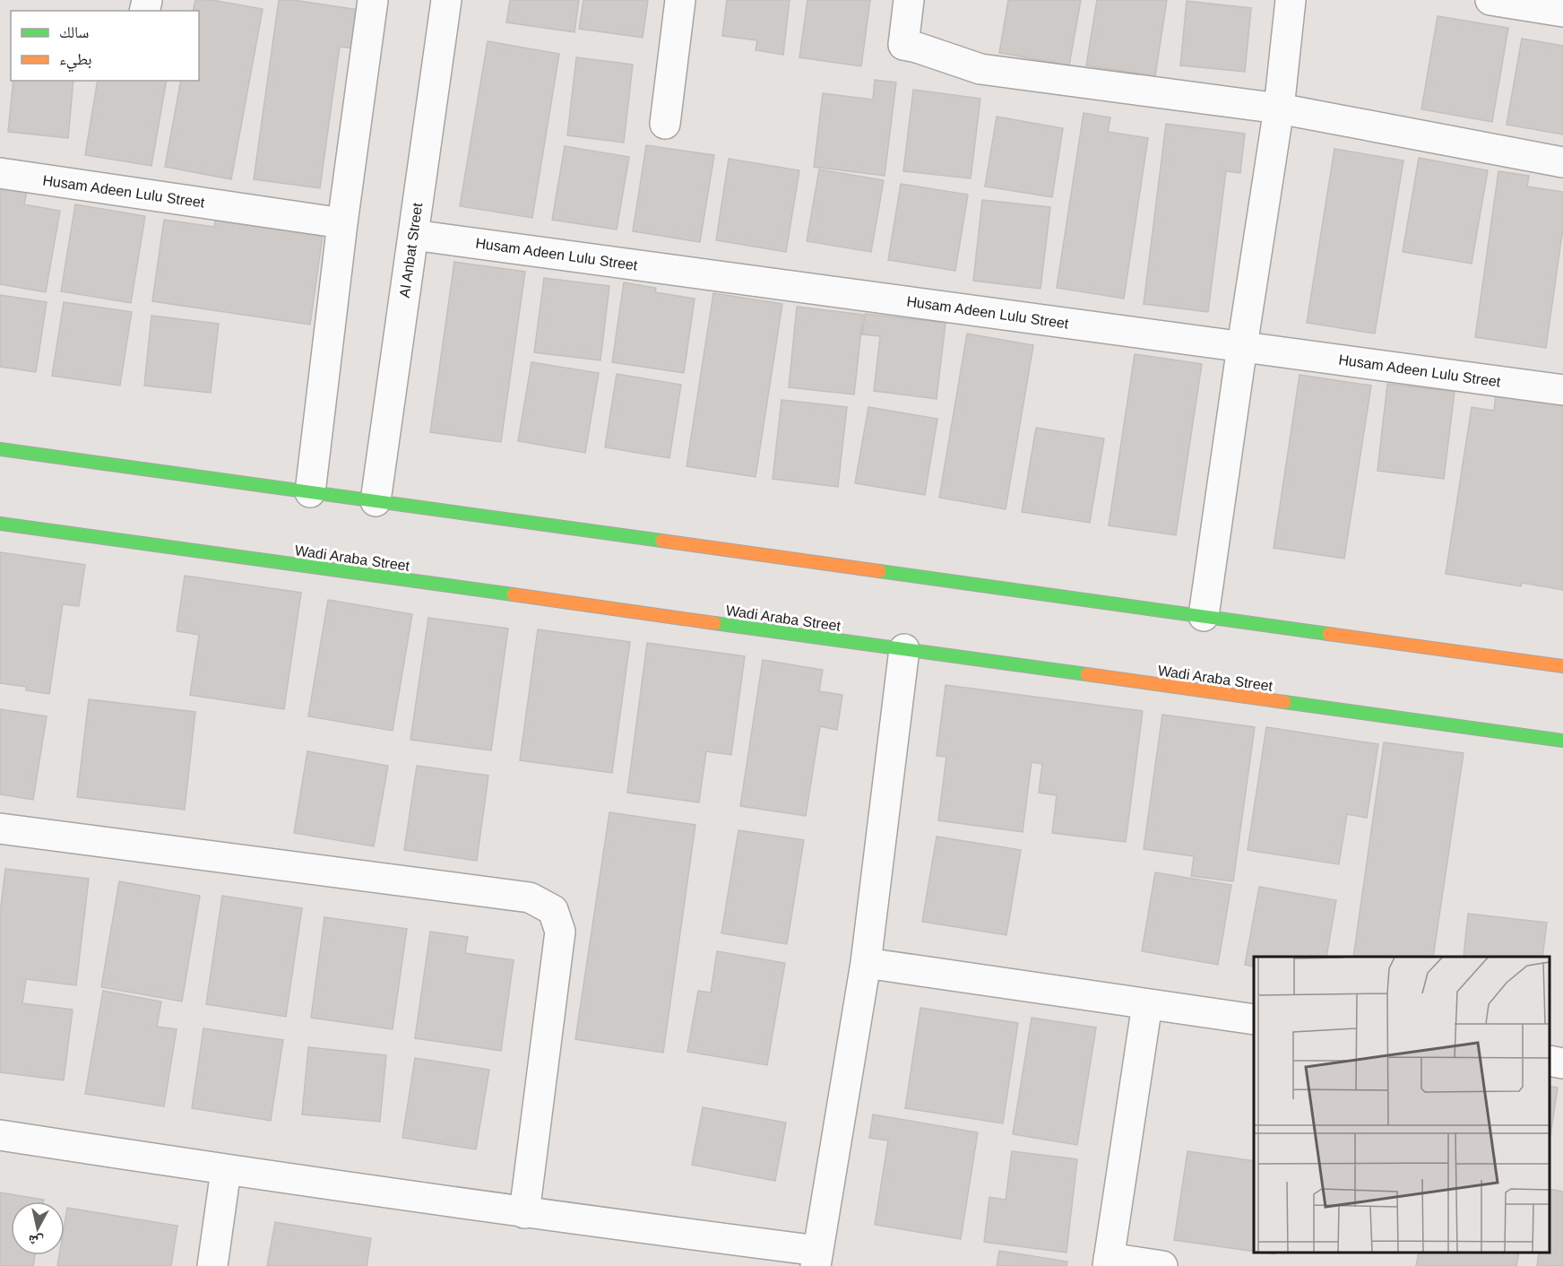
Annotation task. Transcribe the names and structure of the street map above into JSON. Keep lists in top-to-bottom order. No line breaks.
{"streets":{"main road":["Wadi Araba Street"],"street":["Husam Adeen Lulu Street","Al Anbat Street"]},"crossings":[["Husam Adeen Lulu Street","Al Anbat Street"]],"legend":["سالك","بطيء"],"north":"bottom"}
